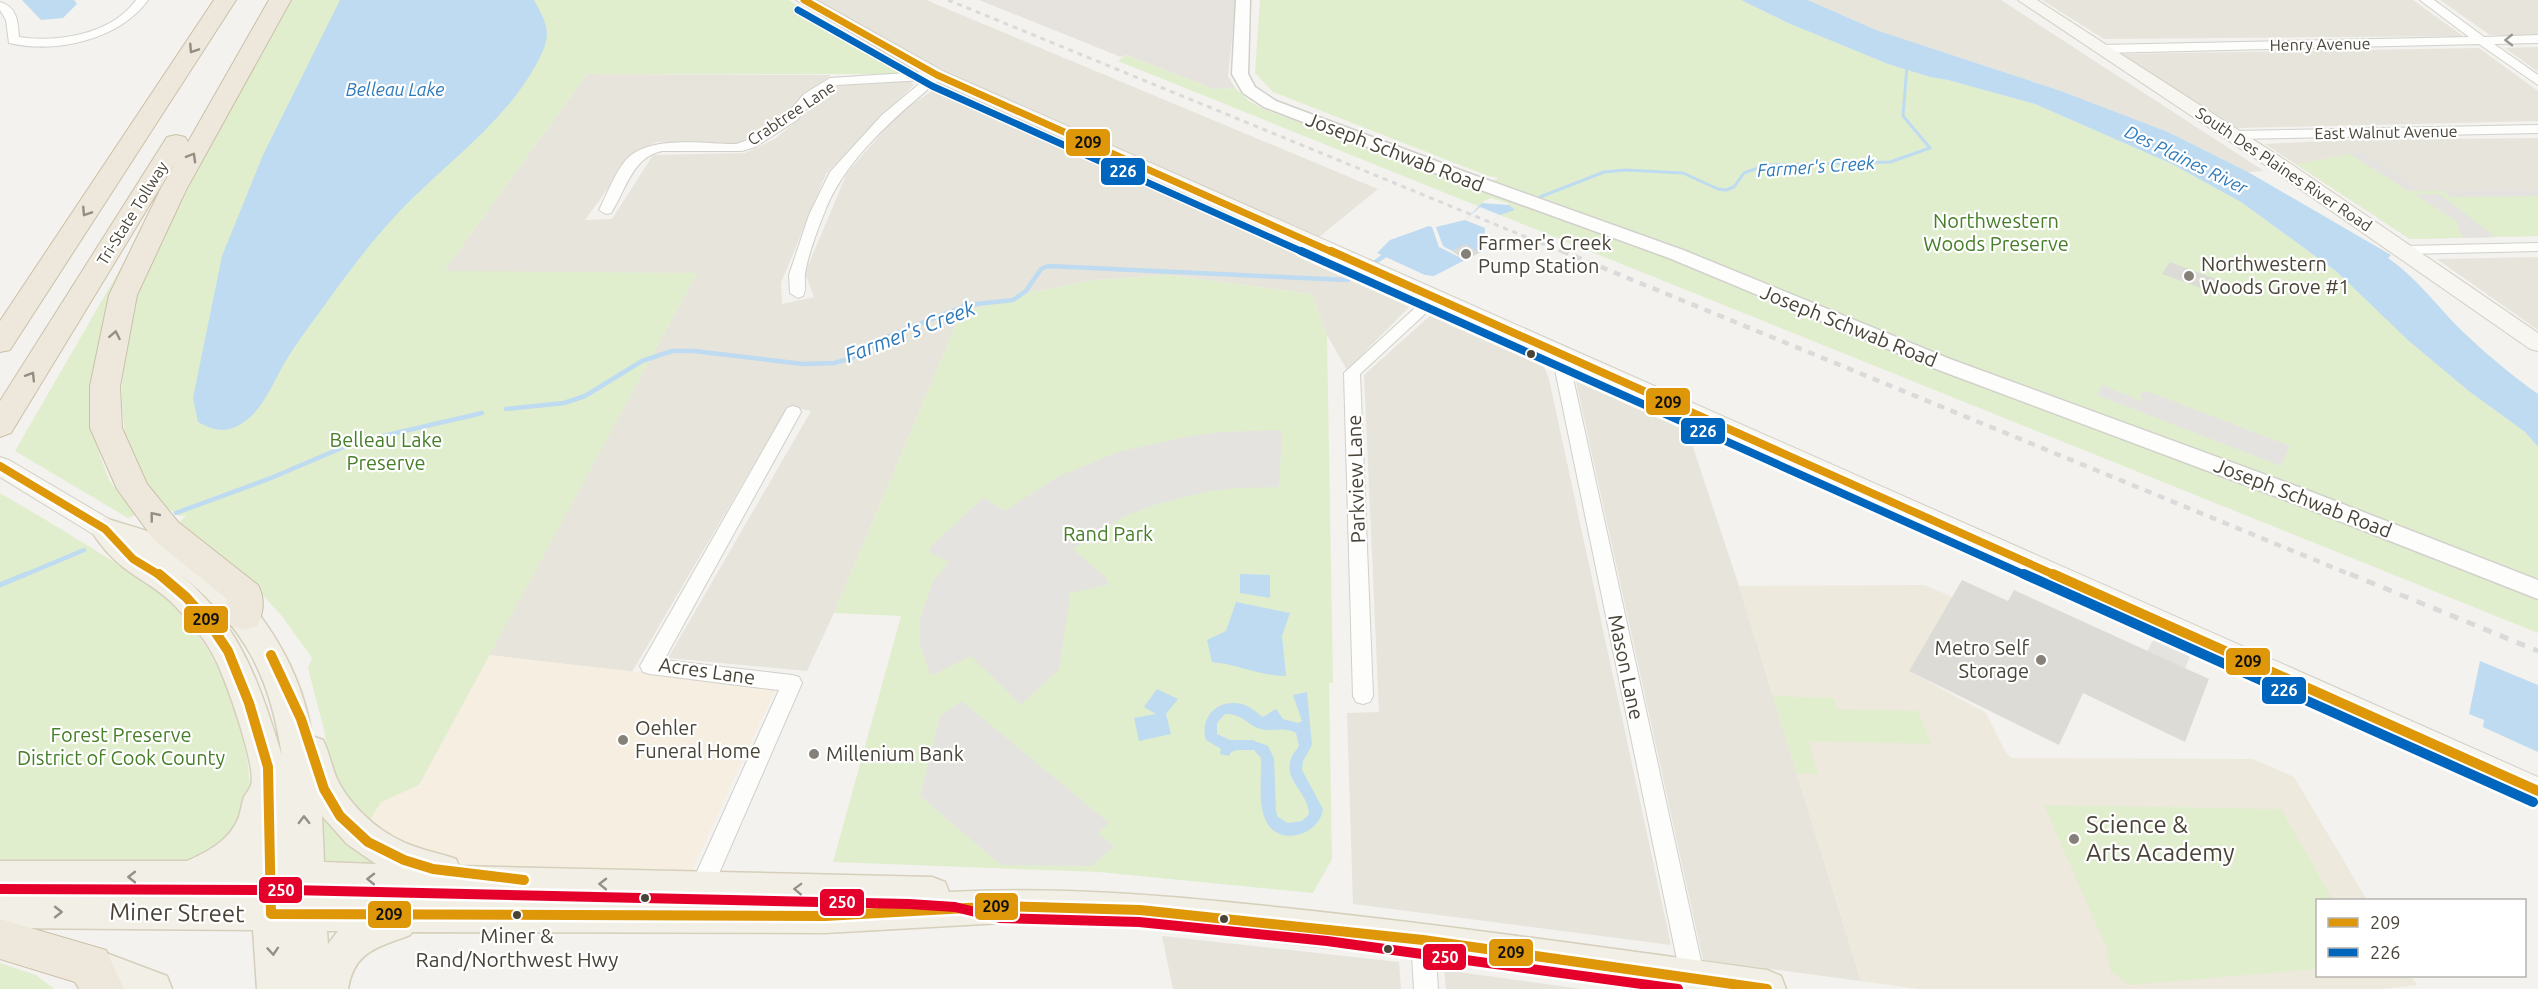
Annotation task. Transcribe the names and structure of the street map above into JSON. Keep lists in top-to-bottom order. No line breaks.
{"streets":{"highway":["Tri-State Tollway"],"main road":["South Des Plaines River Road","Miner Street"],"street":["Henry Avenue","Crabtree Lane","East Walnut Avenue","Joseph Schwab Road","Parkview Lane","Mason Lane","Acres Lane"]},"crossings":[["Henry Avenue","South Des Plaines River Road"],["East Walnut Avenue","South Des Plaines River Road"],["Mason Lane","Miner Street"],["Acres Lane","Miner Street"]],"water":["Belleau Lake","Des Plaines River","Farmer's Creek"],"parks":["Northwestern Woods Preserve","Belleau Lake Preserve","Rand Park","Forest Preserve District of Cook County"],"places":["Farmer's Creek Pump Station","Northwestern Woods Grove #1","Metro Self Storage","Oehler Funeral Home","Millenium Bank","Science & Arts Academy","Miner & Rand/Northwest Hwy"],"lines":["transit line 209","transit line 226","transit line 250"],"legend":["209","226"]}
